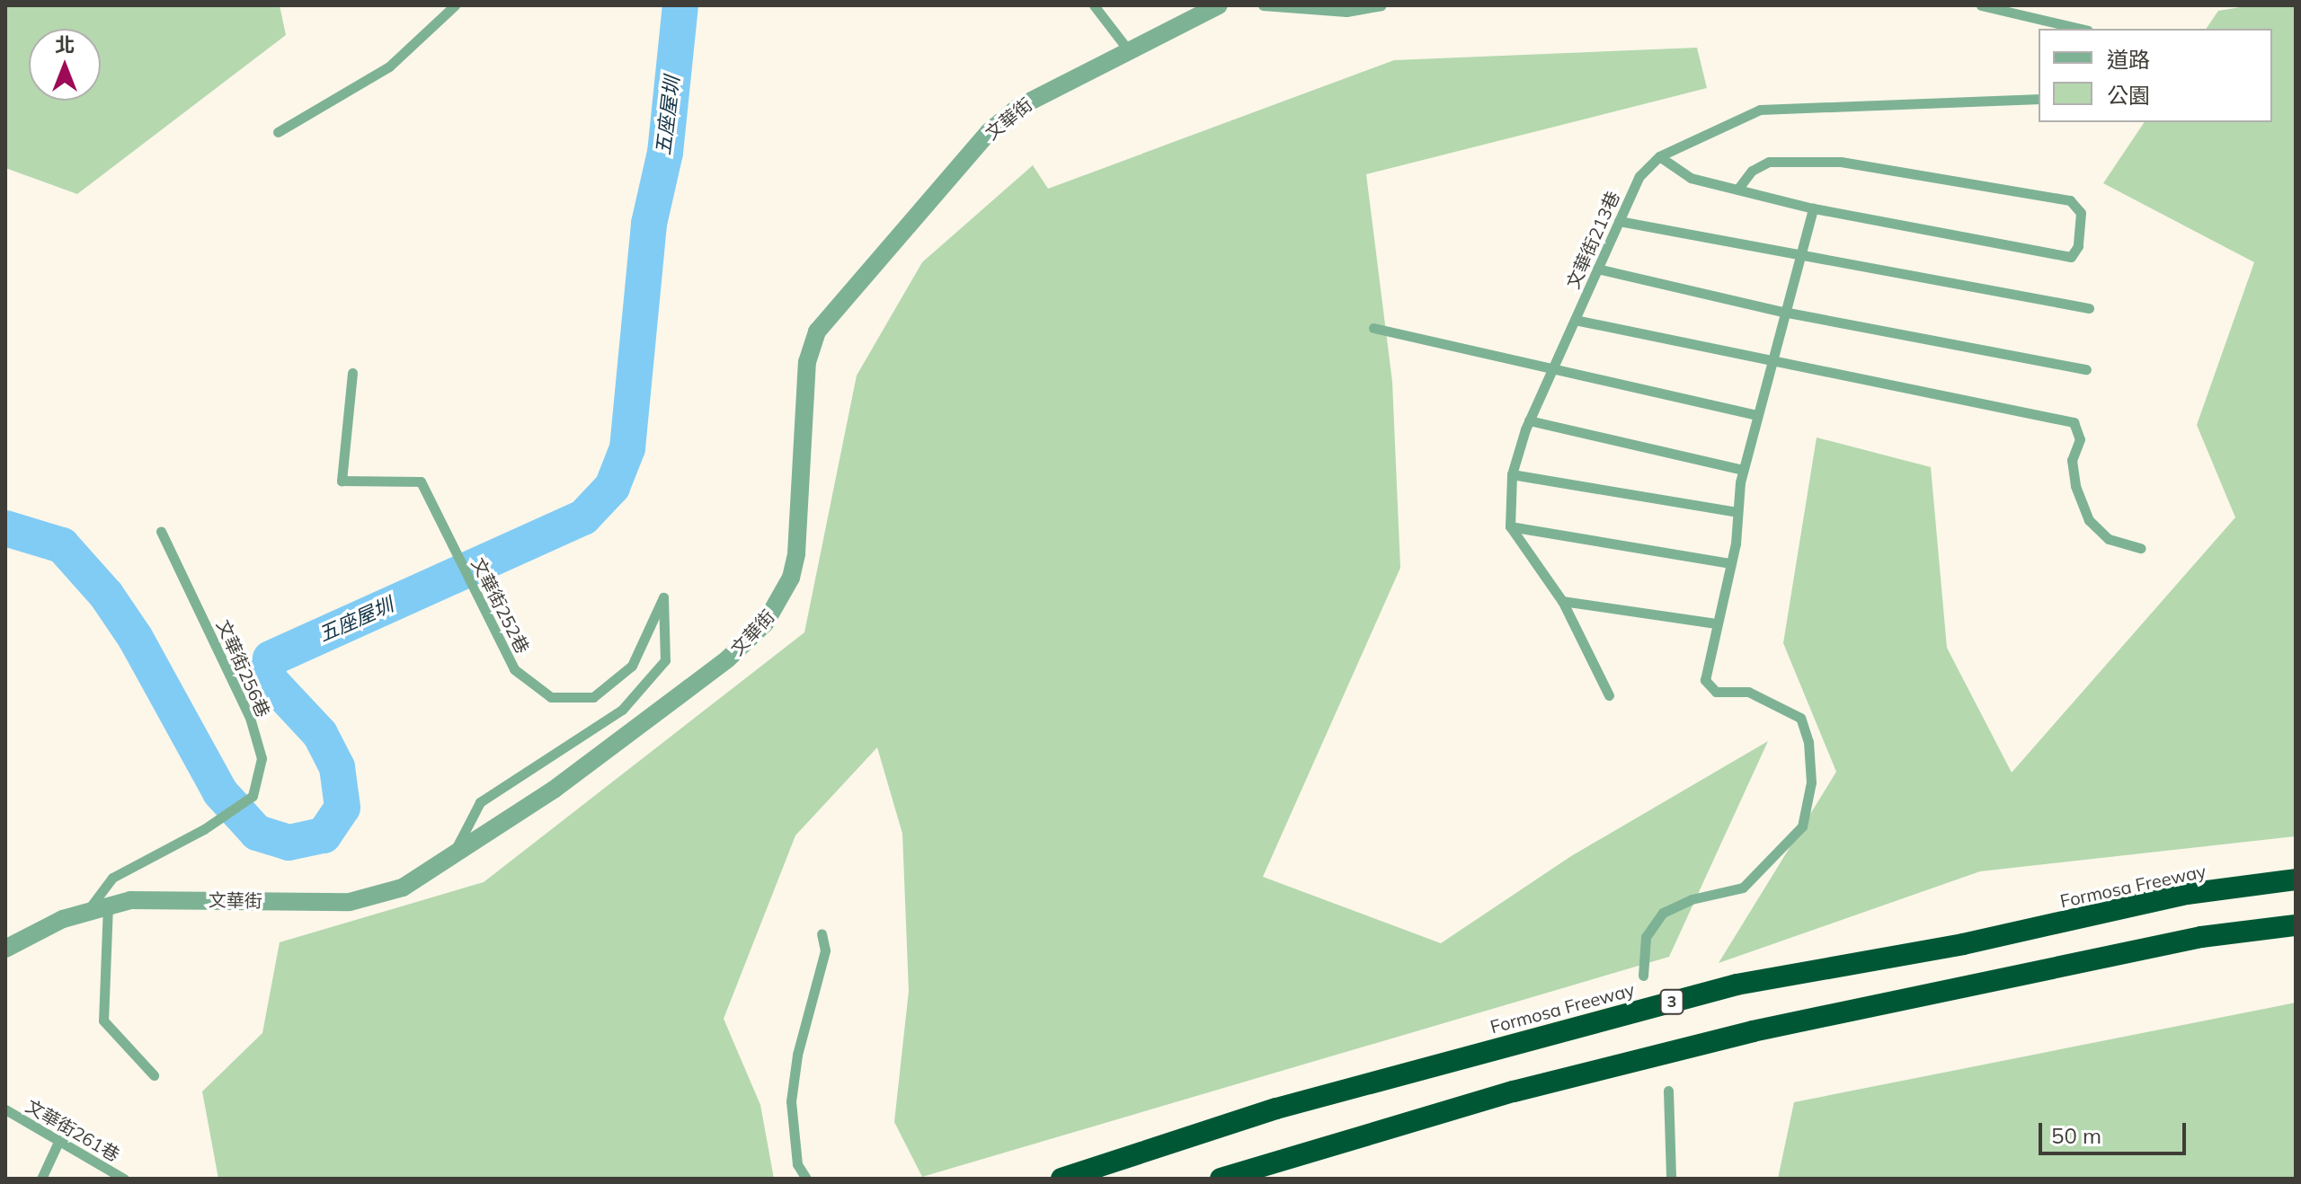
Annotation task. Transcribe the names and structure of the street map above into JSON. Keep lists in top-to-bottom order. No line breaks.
{"streets":{"highway":["Formosa Freeway","3"],"street":["文華街"],"lane":["文華街213巷","文華街252巷","文華街256巷","文華街261巷"]},"crossings":[["文華街","文華街252巷"],["文華街","文華街256巷"]],"water":["五座屋圳"],"legend":["道路","公園"],"scale_bar":"50 m","north":"top"}
